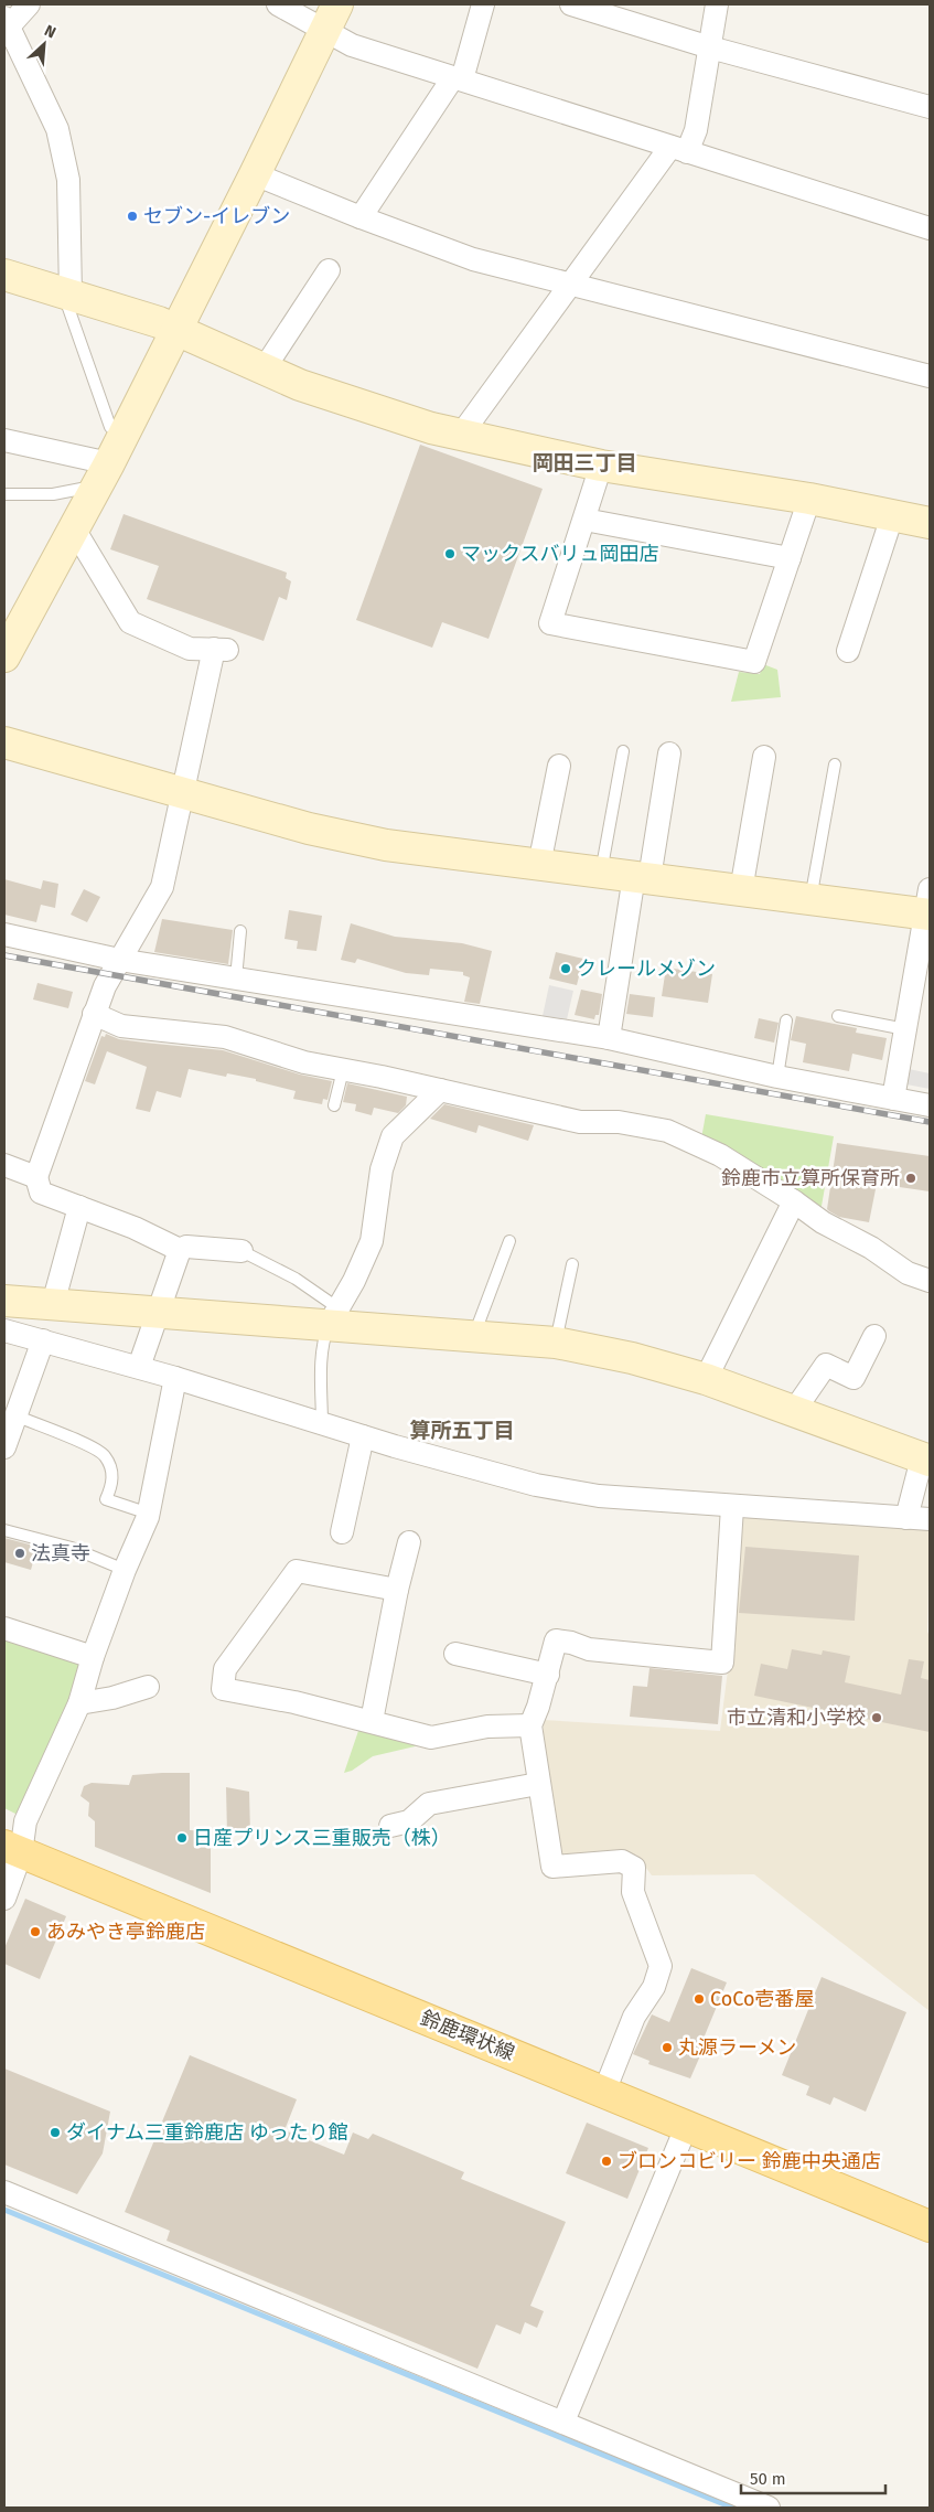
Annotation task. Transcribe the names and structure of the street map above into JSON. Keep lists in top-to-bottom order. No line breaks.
{"streets":{"main road":["鈴鹿環状線"]},"districts":["岡田三丁目","算所五丁目"],"places":["セブン-イレブン","マックスバリュ岡田店","クレールメゾン","鈴鹿市立算所保育所","法真寺","市立清和小学校","日産プリンス三重販売（株）","あみやき亭鈴鹿店","CoCo壱番屋","丸源ラーメン","ダイナム三重鈴鹿店 ゆったり館","ブロンコビリー 鈴鹿中央通店"],"scale_bar":"50 m","north":"top right"}
